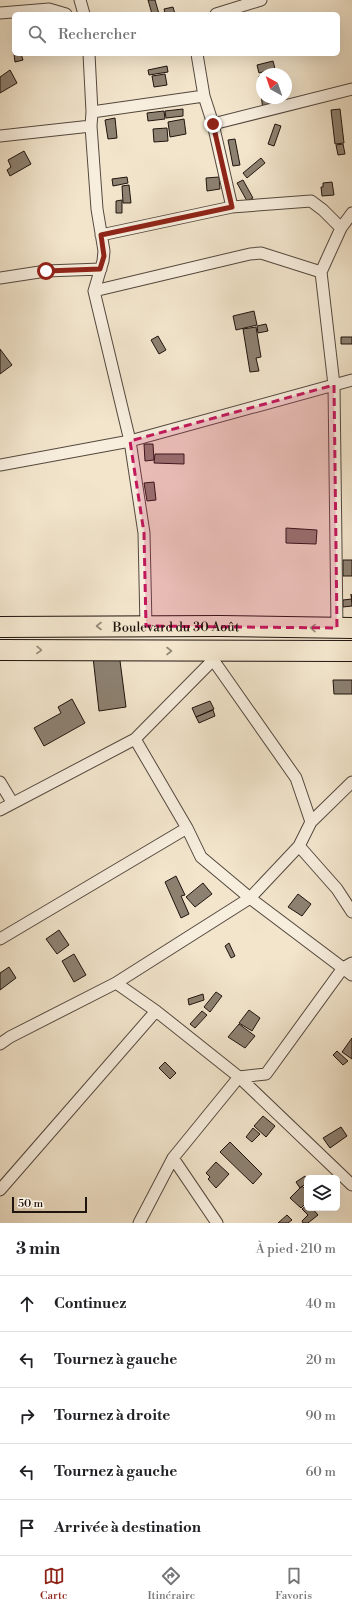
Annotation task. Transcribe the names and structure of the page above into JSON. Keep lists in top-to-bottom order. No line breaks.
{"streets":{"highway":["Boulevard du 30 Août"]},"scale_bar":"50 m","north":"top left","page":{"search":"Rechercher","scale":"50 m","heading":["3 min","À pied · 210 m"],"list":[["Continuez","40 m"],["Tournez à gauche","20 m"],["Tournez à droite","90 m"],["Tournez à gauche","60 m"],"Arrivée à destination"],"nav":["Carte","Itinéraire","Favoris"]}}
